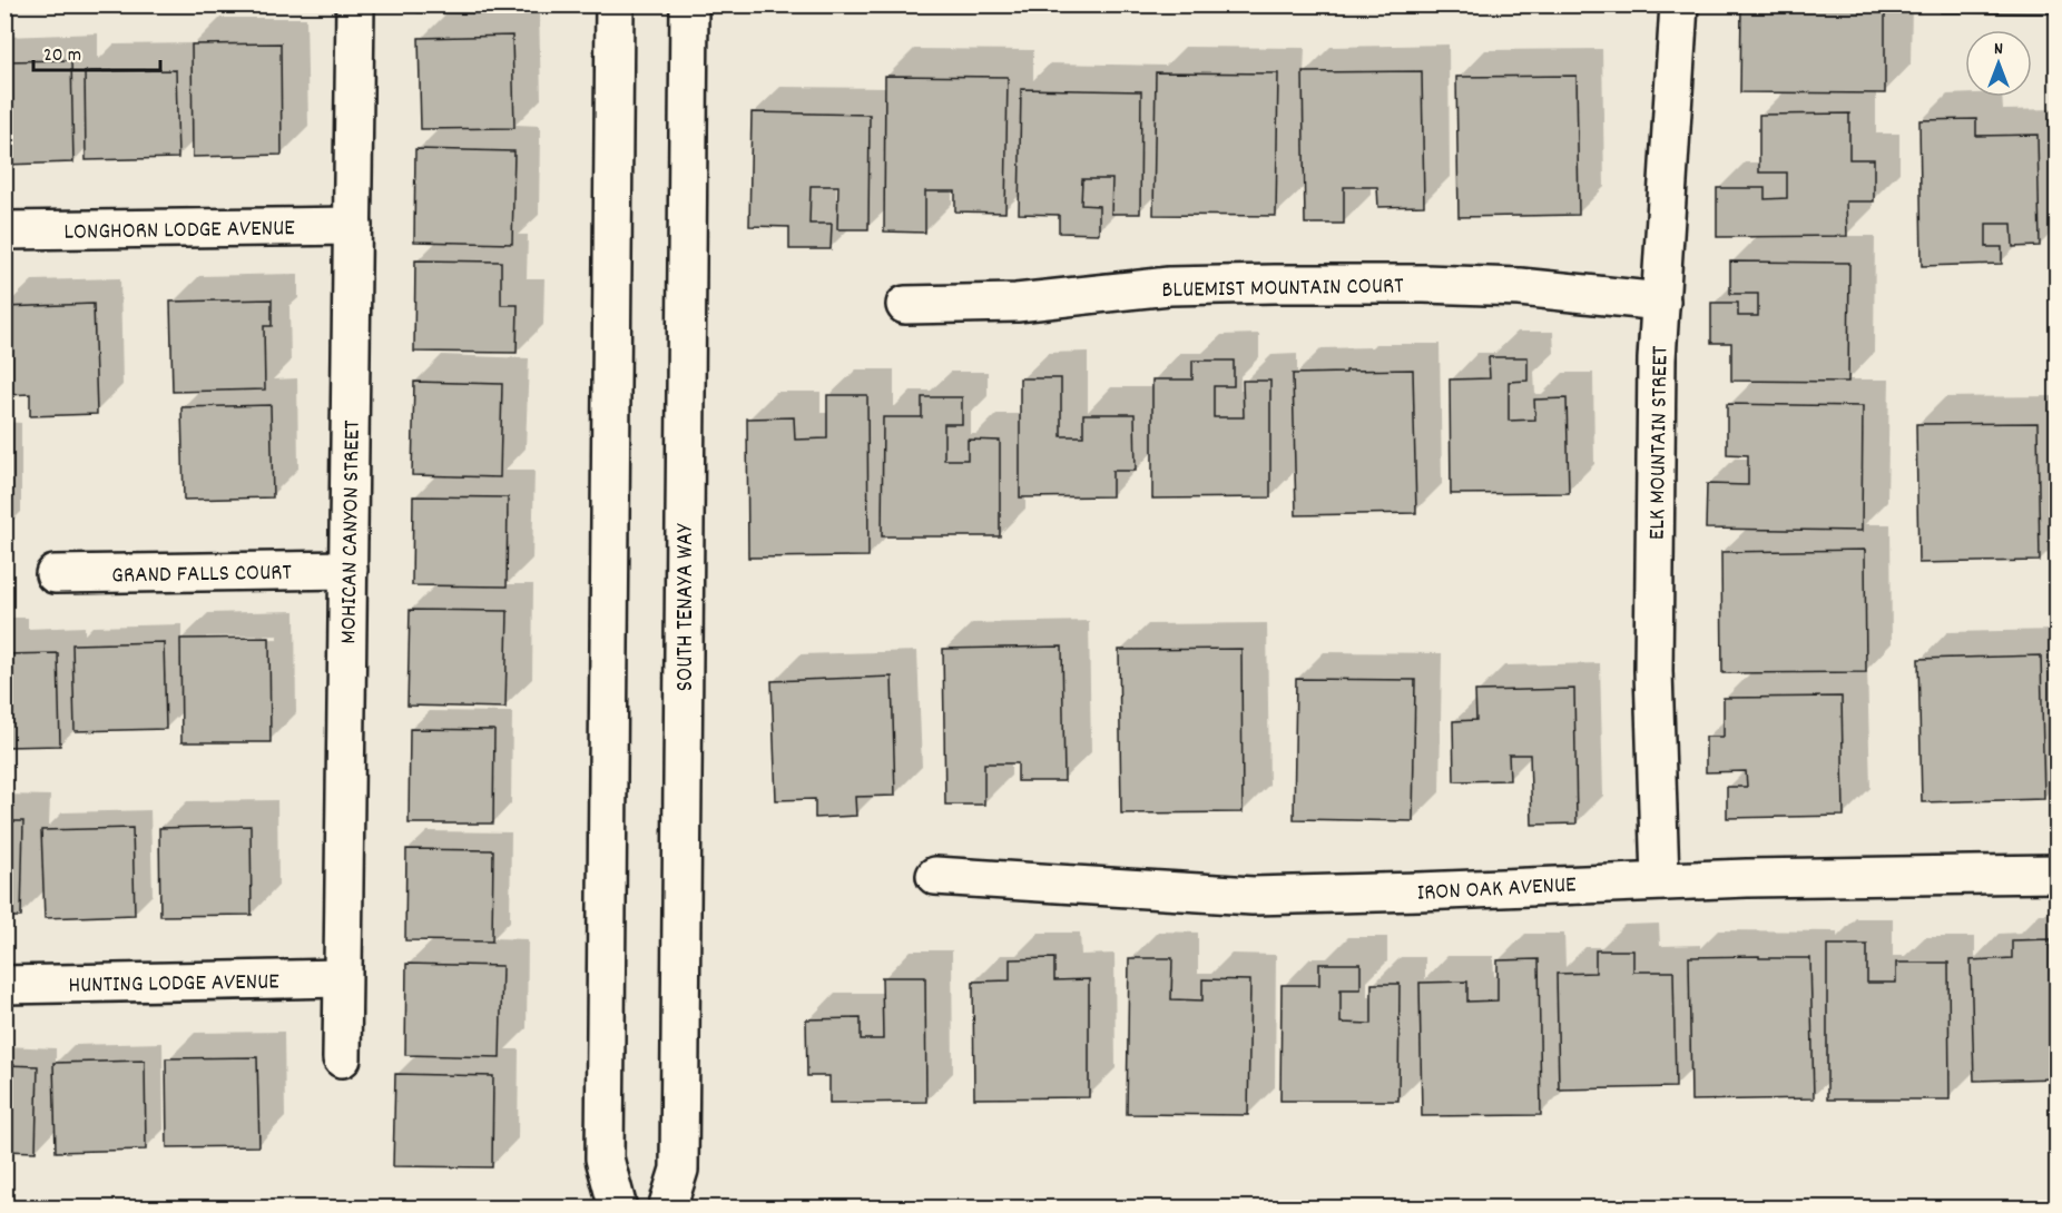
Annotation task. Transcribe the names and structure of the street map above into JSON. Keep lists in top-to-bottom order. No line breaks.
{"streets":{"street":["LONGHORN LODGE AVENUE","BLUEMIST MOUNTAIN COURT","ELK MOUNTAIN STREET","MOHICAN CANYON STREET","GRAND FALLS COURT","SOUTH TENAYA WAY","IRON OAK AVENUE","HUNTING LODGE AVENUE"]},"crossings":[["LONGHORN LODGE AVENUE","MOHICAN CANYON STREET"],["BLUEMIST MOUNTAIN COURT","ELK MOUNTAIN STREET"],["ELK MOUNTAIN STREET","IRON OAK AVENUE"],["MOHICAN CANYON STREET","GRAND FALLS COURT"],["MOHICAN CANYON STREET","HUNTING LODGE AVENUE"]],"scale_bar":"20 m","north":"top"}
